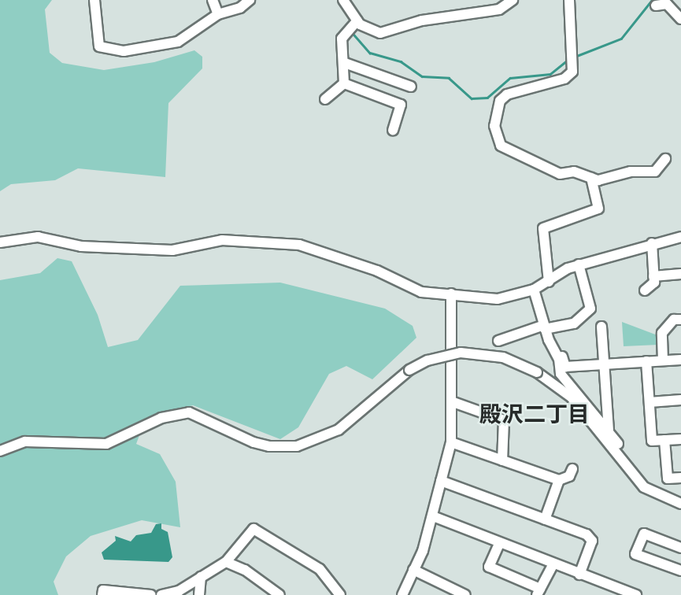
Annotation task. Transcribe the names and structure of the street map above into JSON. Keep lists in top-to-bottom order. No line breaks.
{"districts":["殿沢二丁目"]}
